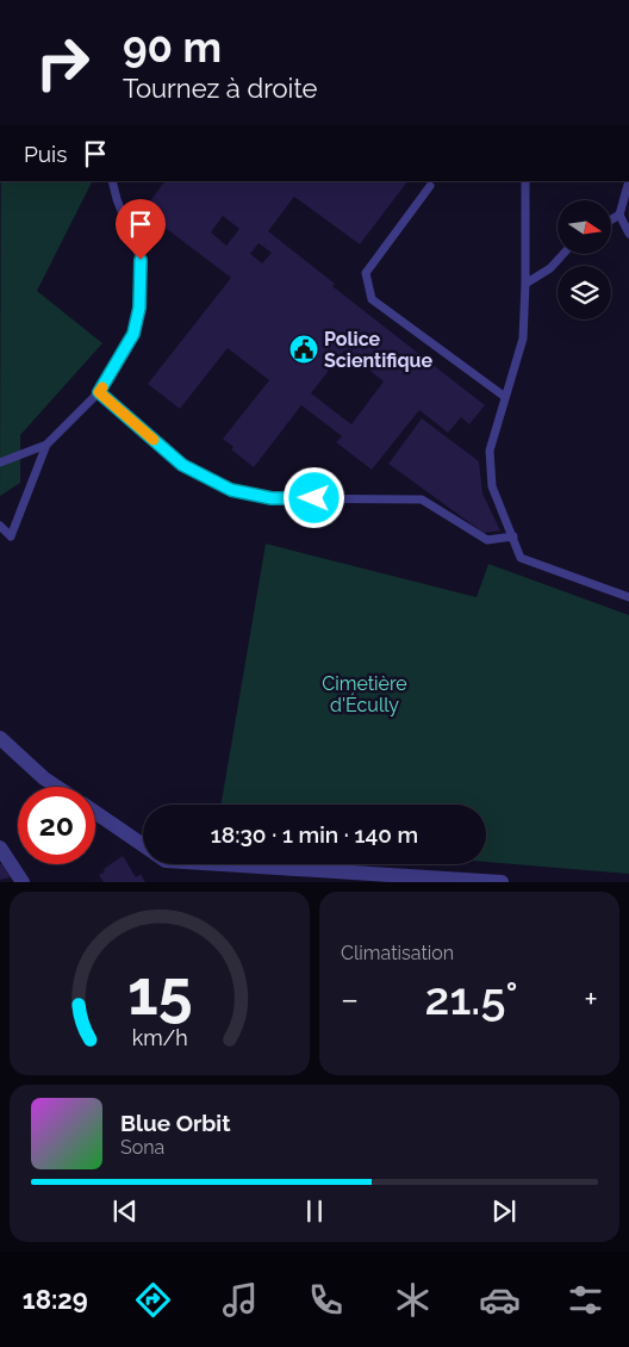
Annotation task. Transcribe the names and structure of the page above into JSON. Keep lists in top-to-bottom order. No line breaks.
{"parks":["Cimetière d'Écully"],"places":{"public building":["Police Scientifique"]},"north":"right","page":{"turn":["90 m","Tournez à droite"],"then":"Puis","limit":"20","trip":"18:30 · 1 min · 140 m","tile":"Climatisation","heat":["−","21.5°","+"],"song":["Blue Orbit","Sona"],"tabs":"18:29","gauge":["15","km/h"]}}
